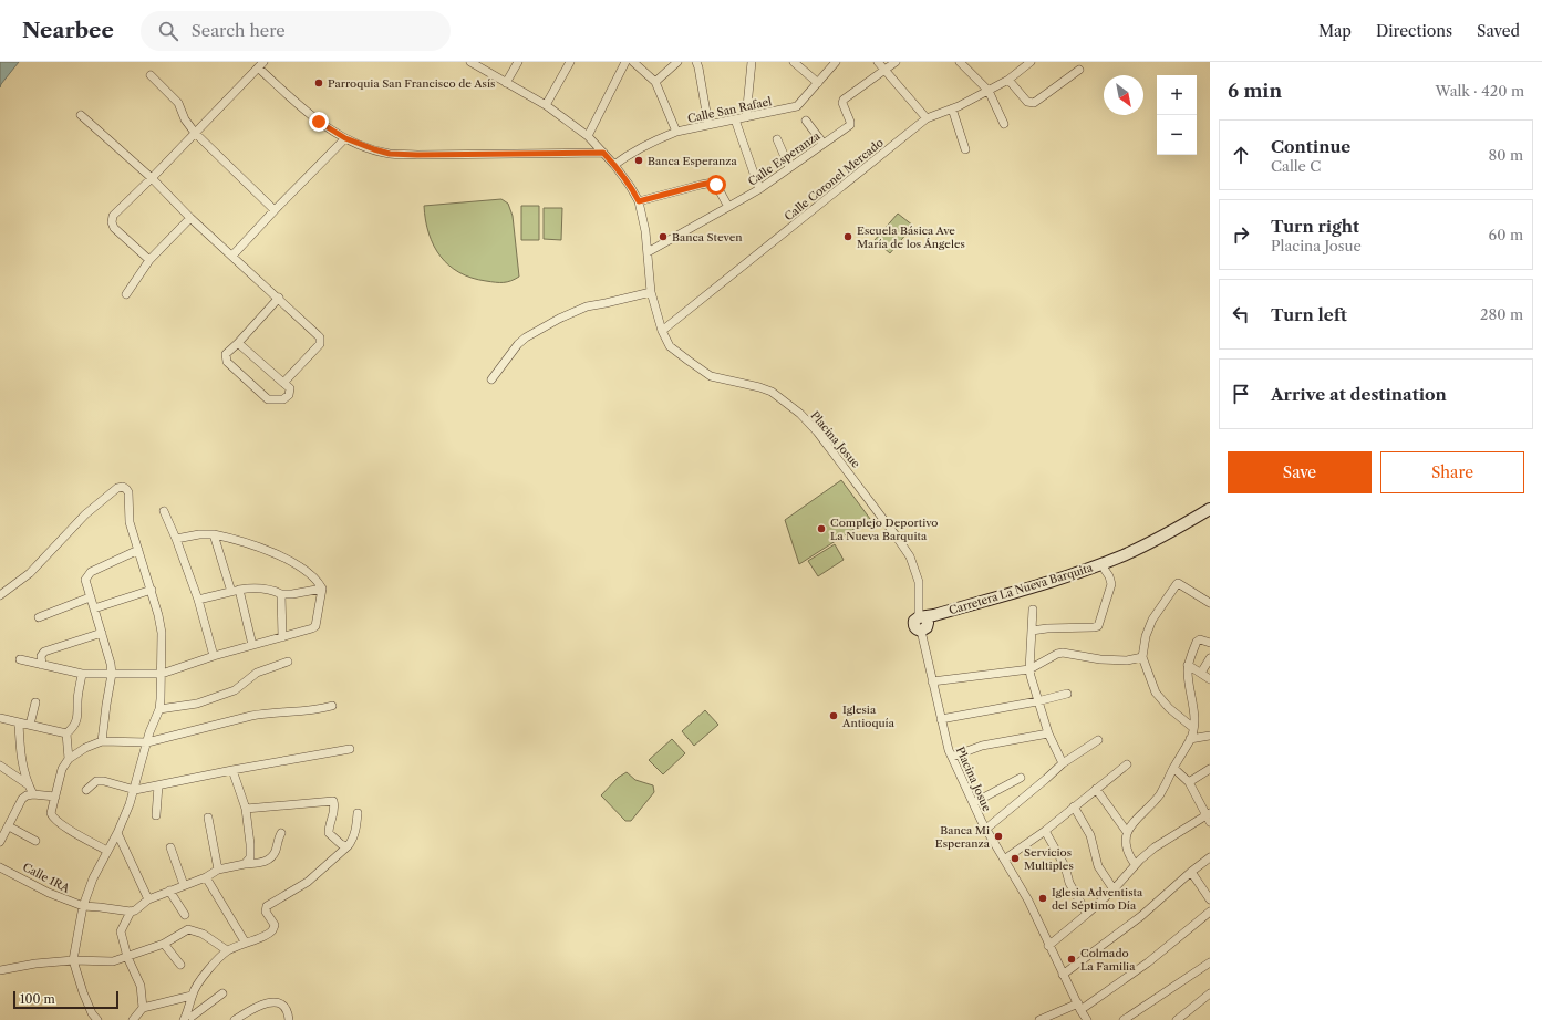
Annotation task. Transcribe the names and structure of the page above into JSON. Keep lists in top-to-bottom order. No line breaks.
{"streets":{"street":["Calle San Rafael","Calle Esperanza","Calle Coronel Mercado","Placina Josue","Carretera La Nueva Barquita","Calle 1RA"]},"crossings":[["Calle San Rafael","Placina Josue"],["Calle Esperanza","Placina Josue"],["Calle Coronel Mercado","Placina Josue"],["Placina Josue","Carretera La Nueva Barquita"]],"places":["Parroquia San Francisco de Asís","Banca Esperanza","Banca Steven","Escuela Básica Ave María de los Ángeles","Complejo Deportivo La Nueva Barquita","Iglesia Antioquía","Banca Mi Esperanza","Servicios Multiples","Iglesia Adventista del Séptimo Día","Colmado La Familia"],"scale_bar":"100 m","north":"bottom right","page":{"header":"Nearbee","search":"Search here","nav":["Map","Directions","Saved"],"heading":["6 min","Walk · 420 m"],"map_buttons":["+","−"],"list":[["Continue","Calle C","80 m"],["Turn right","Placina Josue","60 m"],["Turn left","280 m"],"Arrive at destination"],"buttons":["Save","Share"],"scale":"100 m"}}
